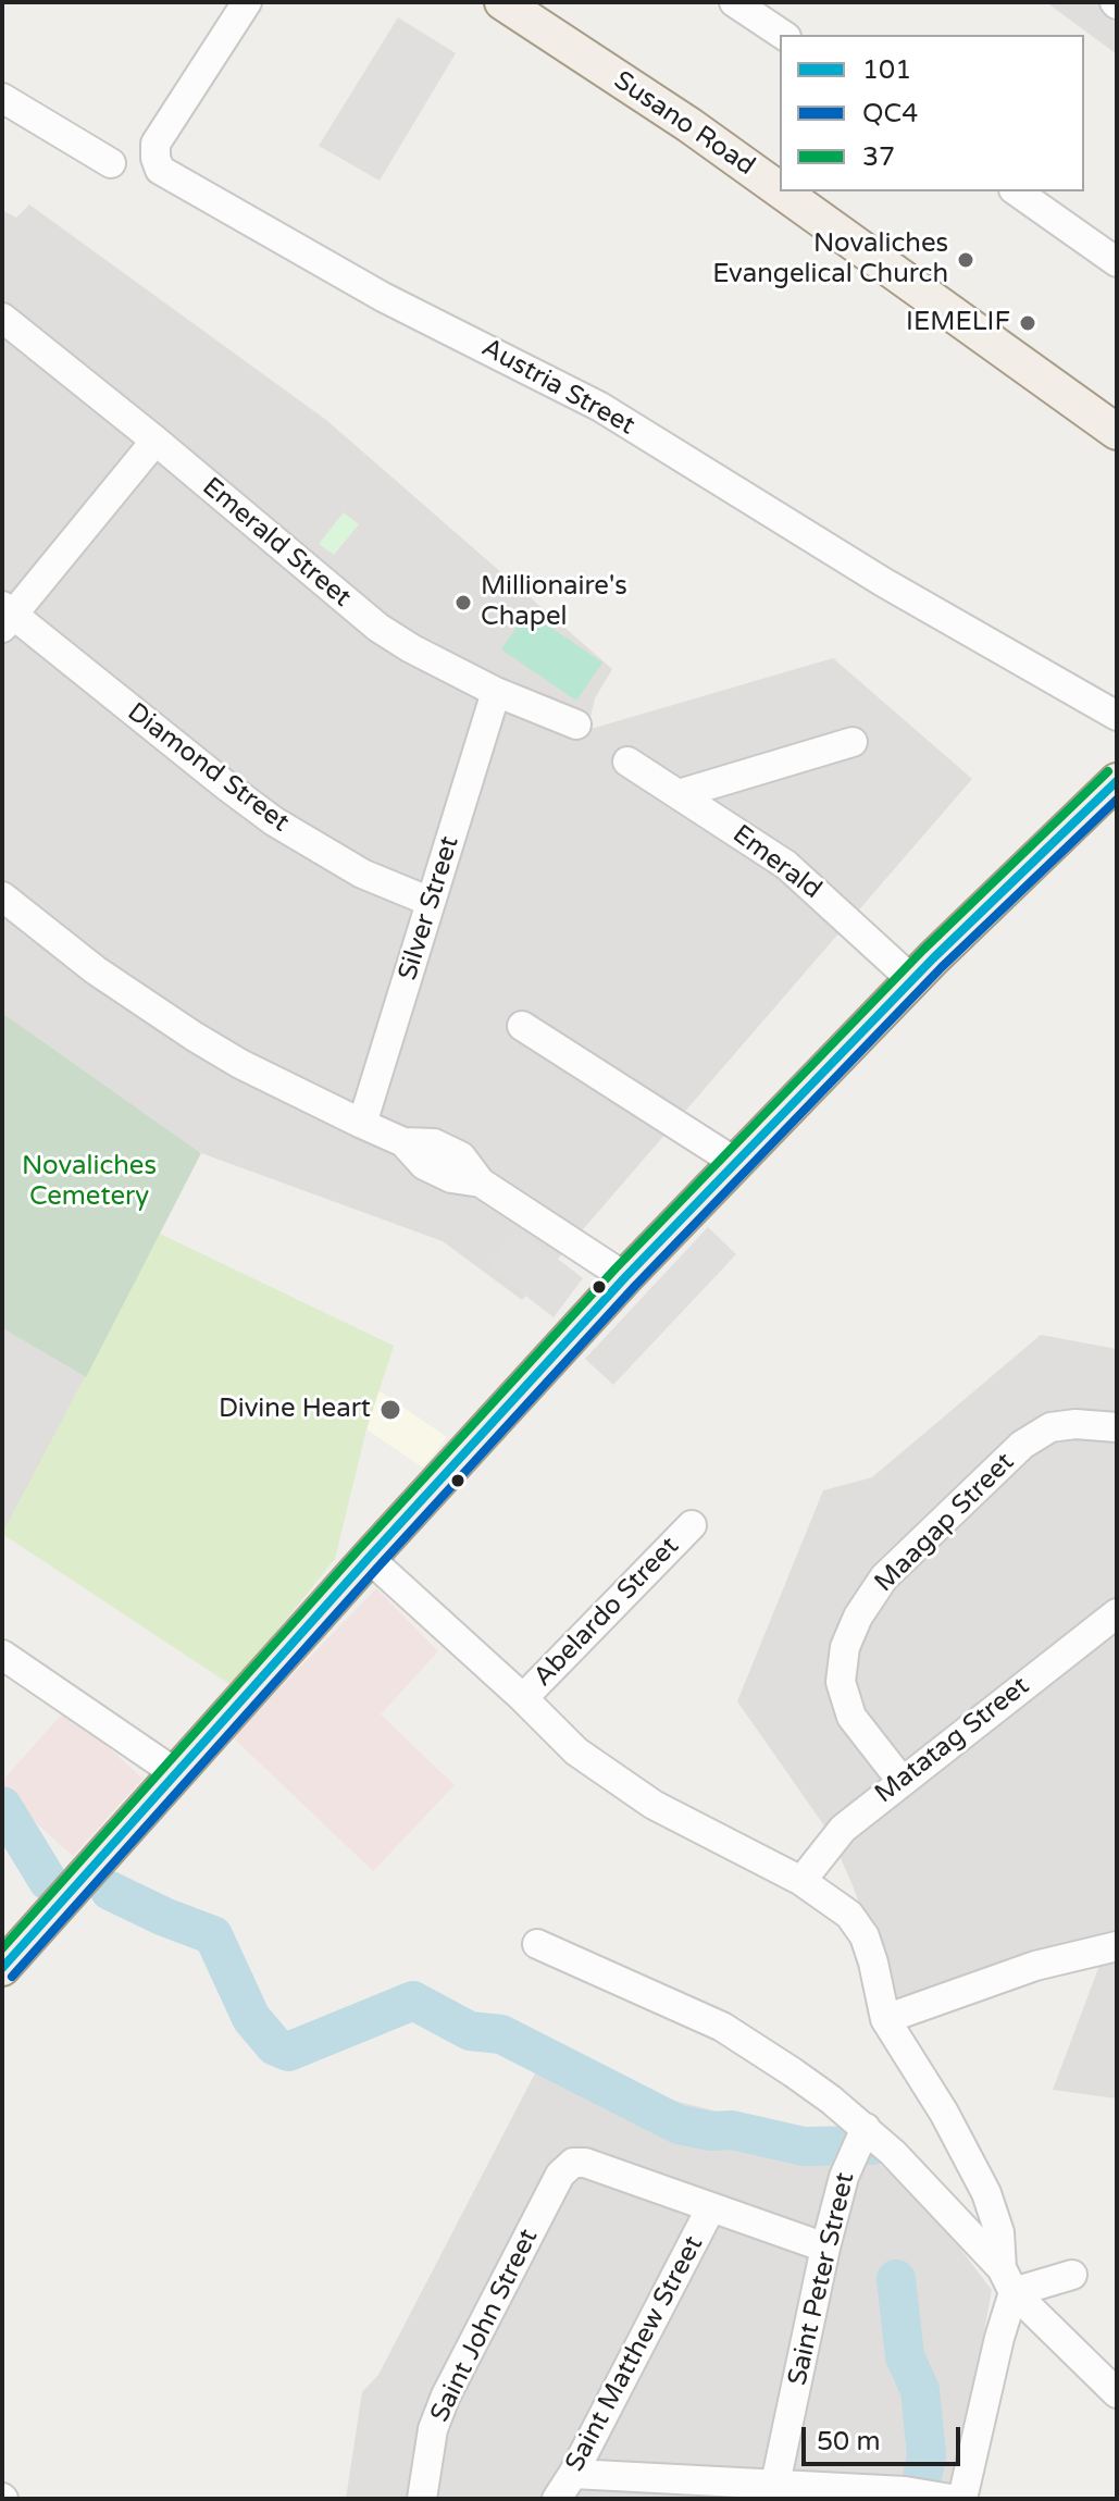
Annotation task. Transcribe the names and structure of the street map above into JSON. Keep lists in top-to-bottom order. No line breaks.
{"streets":{"main road":["Susano Road"],"street":["Austria Street","Emerald Street","Diamond Street","Emerald","Silver Street","Maagap Street","Abelardo Street","Matatag Street","Saint Peter Street","Saint John Street","Saint Matthew Street"]},"crossings":[["Emerald Street","Silver Street"],["Diamond Street","Silver Street"],["Maagap Street","Matatag Street"],["Saint John Street","Saint Matthew Street"]],"parks":["Novaliches Cemetery"],"places":["Novaliches Evangelical Church","IEMELIF","Millionaire's Chapel","Divine Heart"],"lines":["transit line 37","transit line 101","transit line QC4"],"legend":["101","QC4","37"],"scale_bar":"50 m"}
